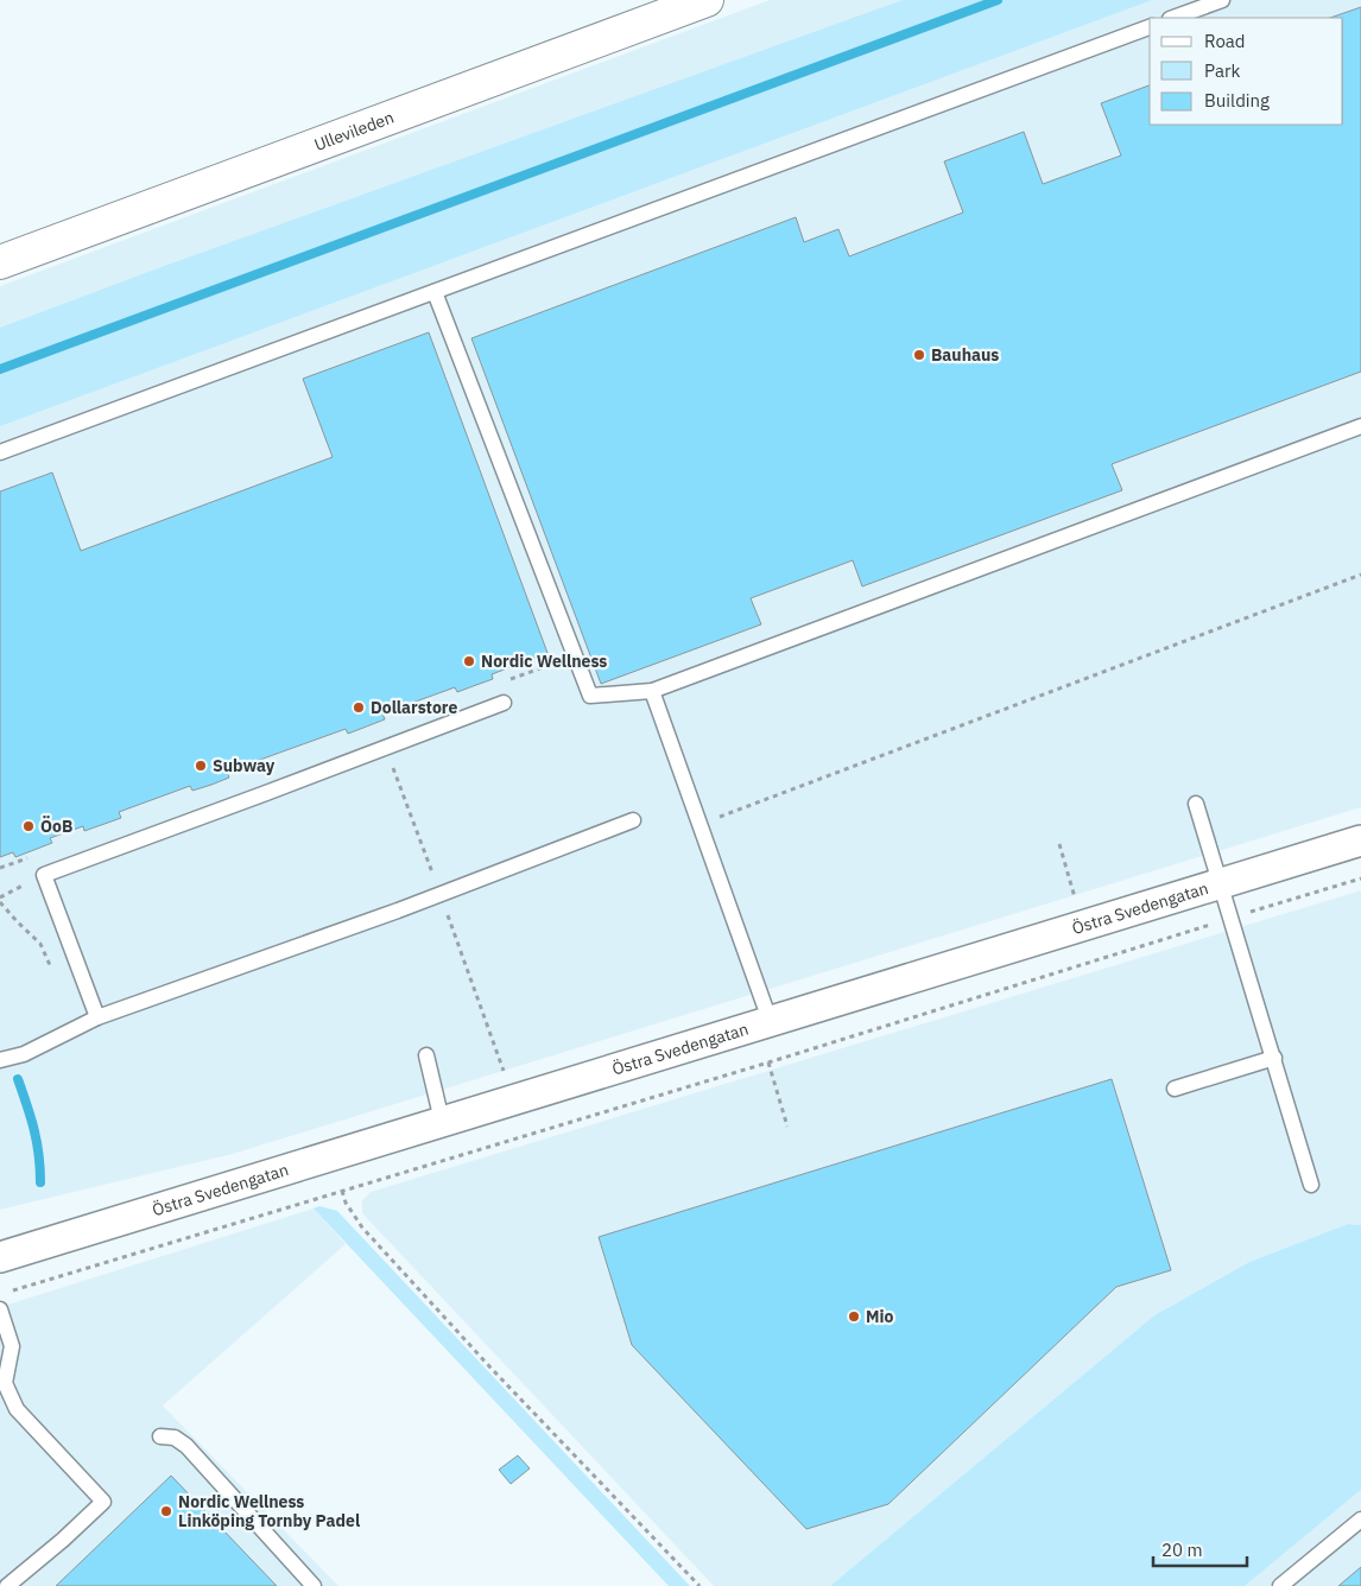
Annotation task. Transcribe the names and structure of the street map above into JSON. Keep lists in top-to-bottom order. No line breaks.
{"streets":{"main road":["Ullevileden"],"street":["Östra Svedengatan"]},"places":["Bauhaus","Nordic Wellness","Dollarstore","Subway","ÖoB","Mio","Nordic Wellness Linköping Tornby Padel"],"legend":["Road","Park","Building"],"scale_bar":"20 m"}
